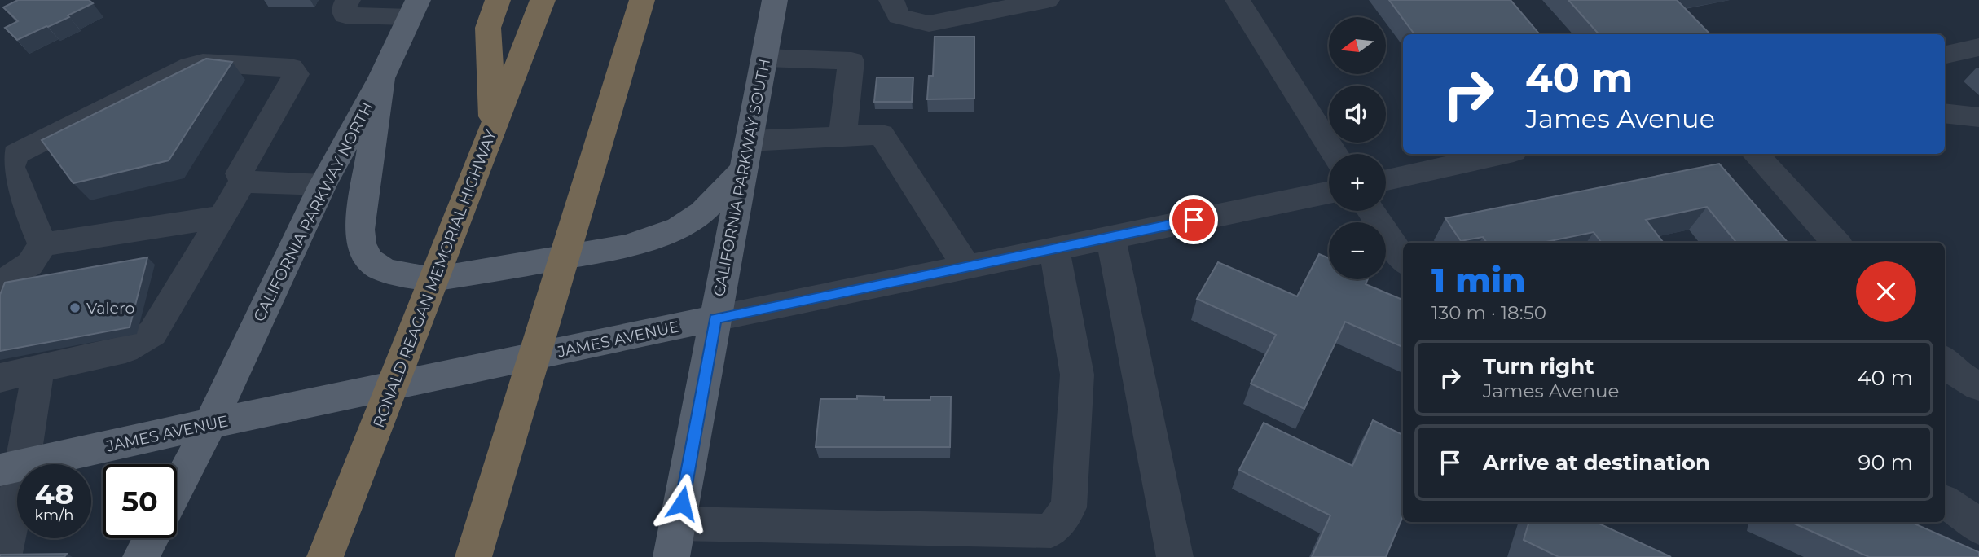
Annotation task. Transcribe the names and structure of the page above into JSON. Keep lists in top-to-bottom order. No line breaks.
{"streets":{"highway":["RONALD REAGAN MEMORIAL HIGHWAY"],"main road":["CALIFORNIA PARKWAY SOUTH","CALIFORNIA PARKWAY NORTH","JAMES AVENUE"]},"crossings":[["CALIFORNIA PARKWAY SOUTH","JAMES AVENUE"],["CALIFORNIA PARKWAY NORTH","JAMES AVENUE"]],"places":["Valero"],"north":"left","page":{"map_buttons":["+","−"],"turn":["40 m","James Avenue"],"heading":["1 min","130 m · 18:50"],"list":[{"name":"Turn right","note":"James Avenue","value":"40 m"},{"name":"Arrive at destination","value":"90 m"}],"speed":"48 km/h","limit":"50"}}
